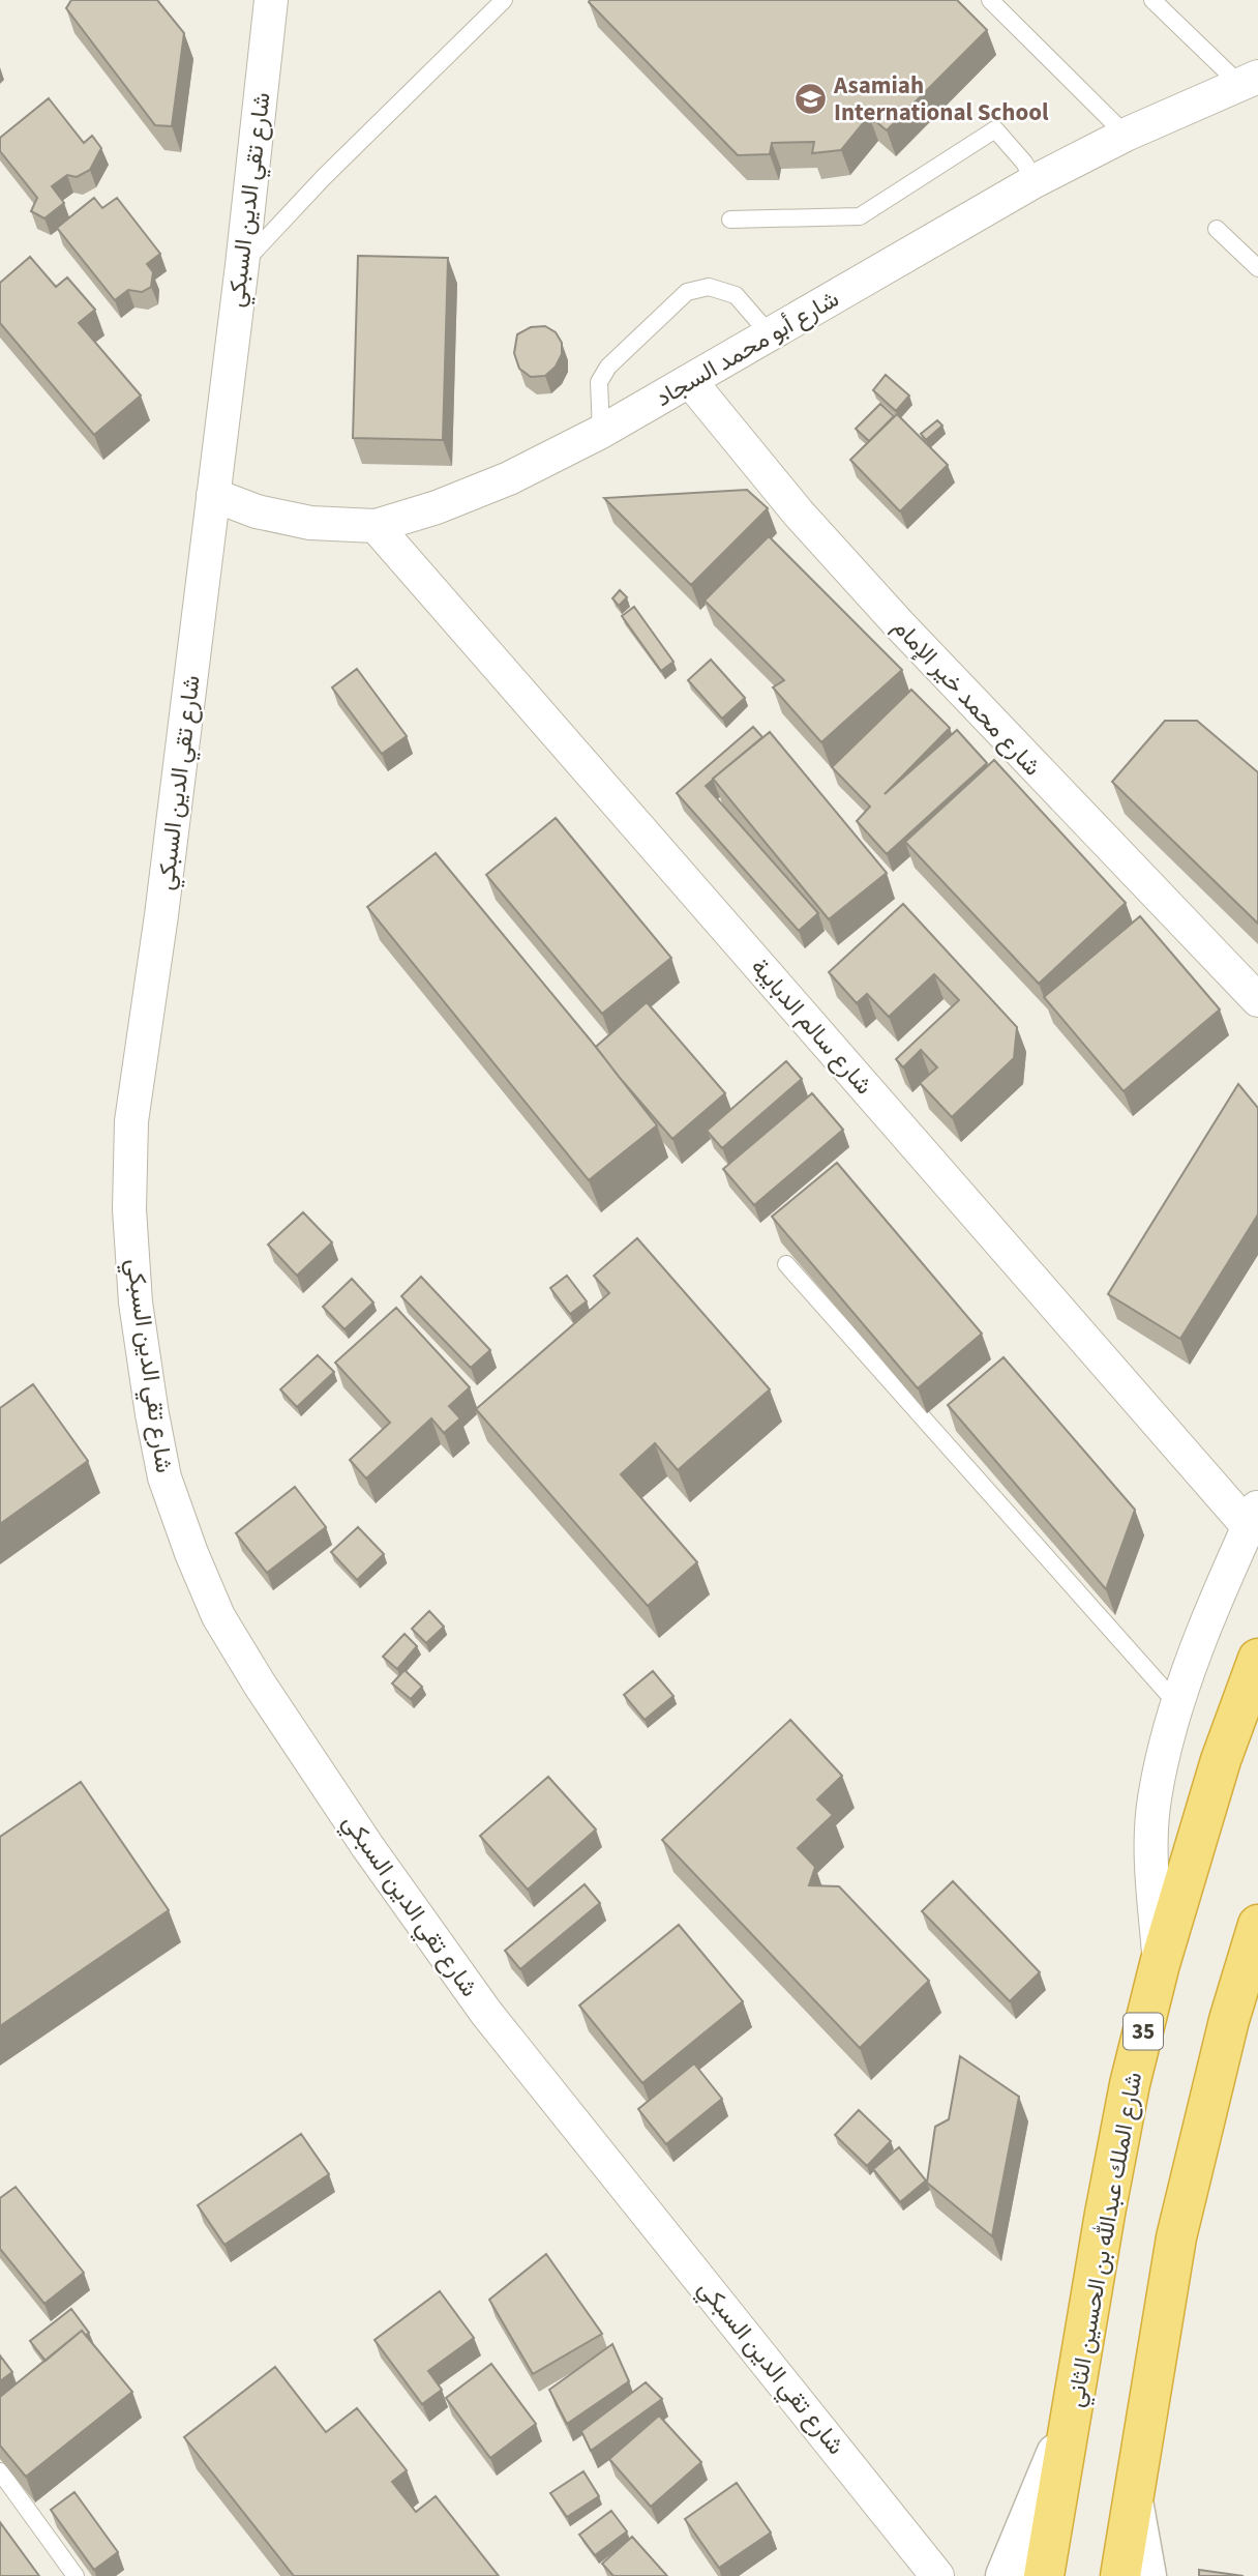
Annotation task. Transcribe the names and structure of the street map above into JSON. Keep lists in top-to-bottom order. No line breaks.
{"streets":{"highway":["35","شارع الملك عبدالله بن الحسين الثاني"],"street":["شارع تقي الدين السبكي","شارع أبو محمد السجاد","شارع محمد خير الإمام","شارع سالم الدبايبة"]},"crossings":[["شارع تقي الدين السبكي","شارع أبو محمد السجاد"],["شارع أبو محمد السجاد","شارع محمد خير الإمام"],["شارع أبو محمد السجاد","شارع سالم الدبايبة"]],"places":{"school or university":["Asamiah International School"]}}
